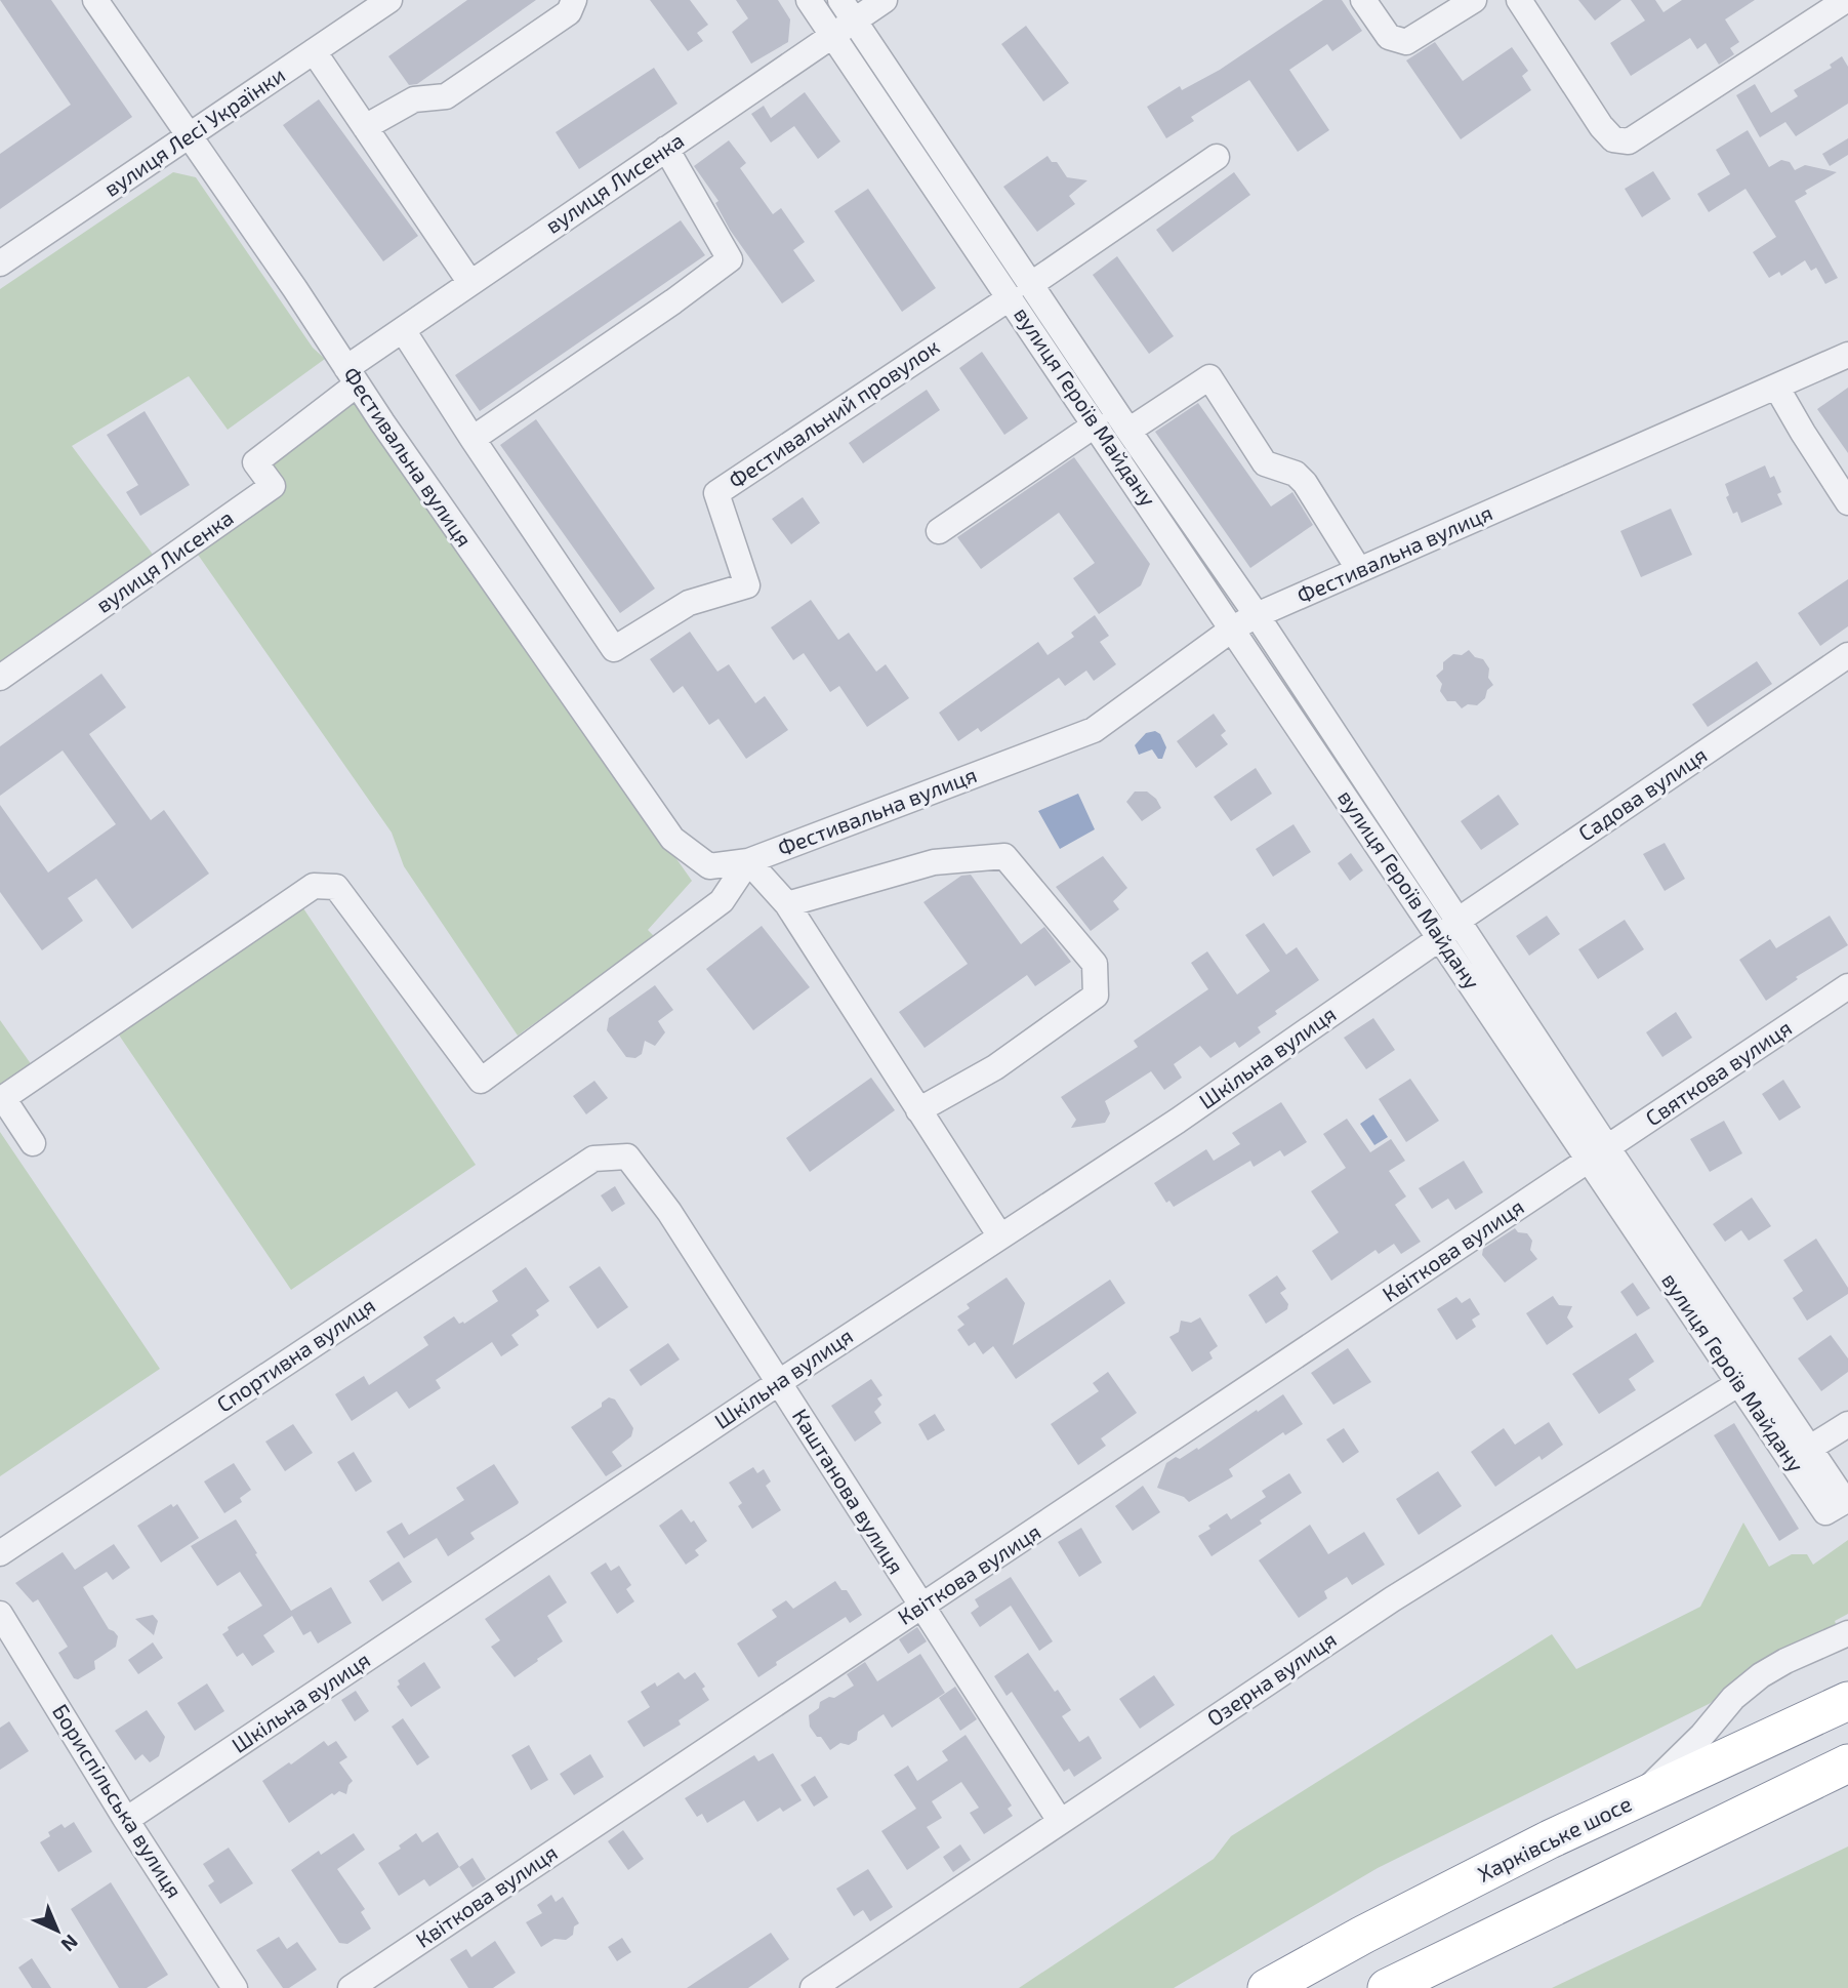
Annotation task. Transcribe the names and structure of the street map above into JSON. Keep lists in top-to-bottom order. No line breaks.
{"streets":{"highway":["Харківське шосе"],"street":["вулиця Лесі Українки","вулиця Лисенка","вулиця Героїв Майдану","Фестивальний провулок","Фестивальна вулиця","Садова вулиця","Шкільна вулиця","Святкова вулиця","Квіткова вулиця","Спортивна вулиця","Каштанова вулиця","Озерна вулиця","Бориспільська вулиця"]},"crossings":[["вулиця Лесі Українки","Фестивальна вулиця"],["вулиця Лисенка","вулиця Героїв Майдану"],["вулиця Лисенка","Фестивальна вулиця"],["вулиця Героїв Майдану","Фестивальний провулок"],["вулиця Героїв Майдану","Фестивальна вулиця"],["вулиця Героїв Майдану","Садова вулиця"],["вулиця Героїв Майдану","Шкільна вулиця"],["вулиця Героїв Майдану","Святкова вулиця"],["вулиця Героїв Майдану","Квіткова вулиця"],["вулиця Героїв Майдану","Озерна вулиця"],["Садова вулиця","Шкільна вулиця"],["Шкільна вулиця","Каштанова вулиця"],["Шкільна вулиця","Бориспільська вулиця"],["Святкова вулиця","Квіткова вулиця"],["Квіткова вулиця","Каштанова вулиця"],["Спортивна вулиця","Каштанова вулиця"],["Каштанова вулиця","Озерна вулиця"]],"north":"bottom right"}
